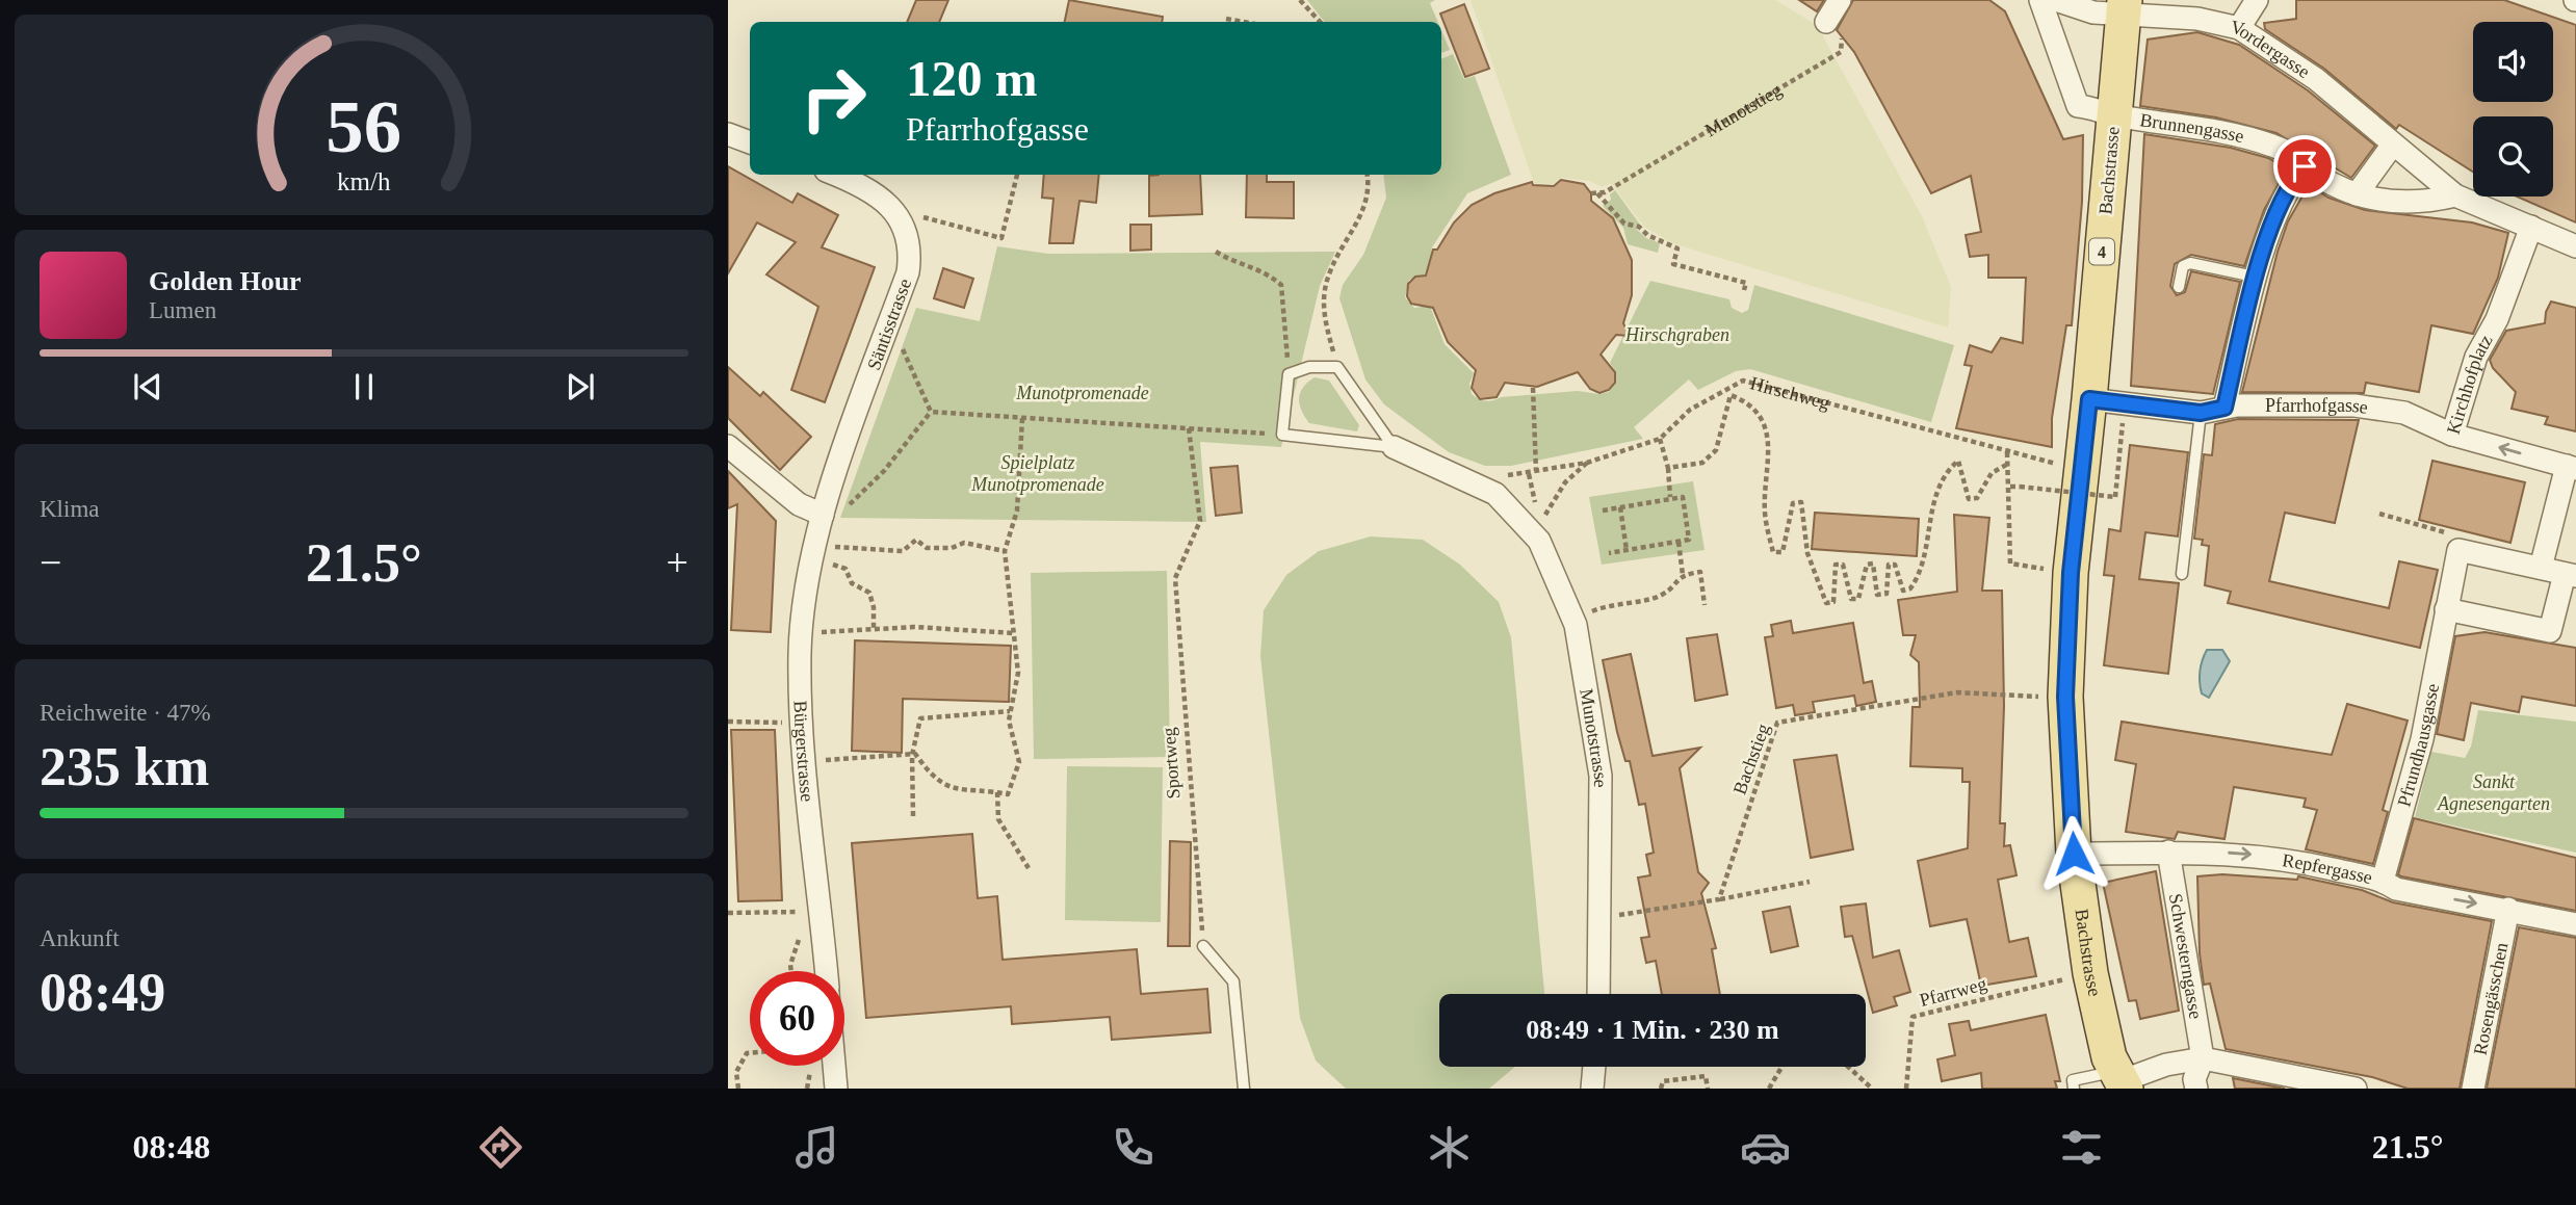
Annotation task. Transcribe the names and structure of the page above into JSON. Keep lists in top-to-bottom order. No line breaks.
{"streets":{"main road":["Bachstrasse","4"],"street":["Vordergasse","Brunnengasse","Säntisstrasse","Kirchhofplatz","Pfarrhofgasse","Munotstrasse","Pfrundhausgasse","Bürgerstrasse","Repfergasse","Schwesterngasse","Rosengässchen"],"path":["Munotstieg","Hirschweg","Bachstieg","Sportweg","Pfarrweg"]},"crossings":[["Vordergasse","Bachstrasse"],["Vordergasse","Kirchhofplatz"],["Brunnengasse","Bachstrasse"],["Bachstrasse","Pfarrhofgasse"],["Bachstrasse","Repfergasse"],["Säntisstrasse","Bürgerstrasse"],["Kirchhofplatz","Pfarrhofgasse"],["Pfrundhausgasse","Repfergasse"],["Repfergasse","Schwesterngasse"],["Repfergasse","Rosengässchen"]],"one_way":["Repfergasse"],"parks":["Hirschgraben","Munotpromenade","Spielplatz Munotpromenade","Sankt Agnesengarten"],"page":{"turn":["120 m","Pfarrhofgasse"],"song":["Golden Hour","Lumen"],"tile":["Klima",["Reichweite · 47%","235 km"],["Ankunft","08:49"]],"heat":["−","21.5°","+"],"limit":"60","trip":"08:49 · 1 Min. · 230 m","tabs":["08:48","21.5°"],"gauge":["56","km/h"]}}
